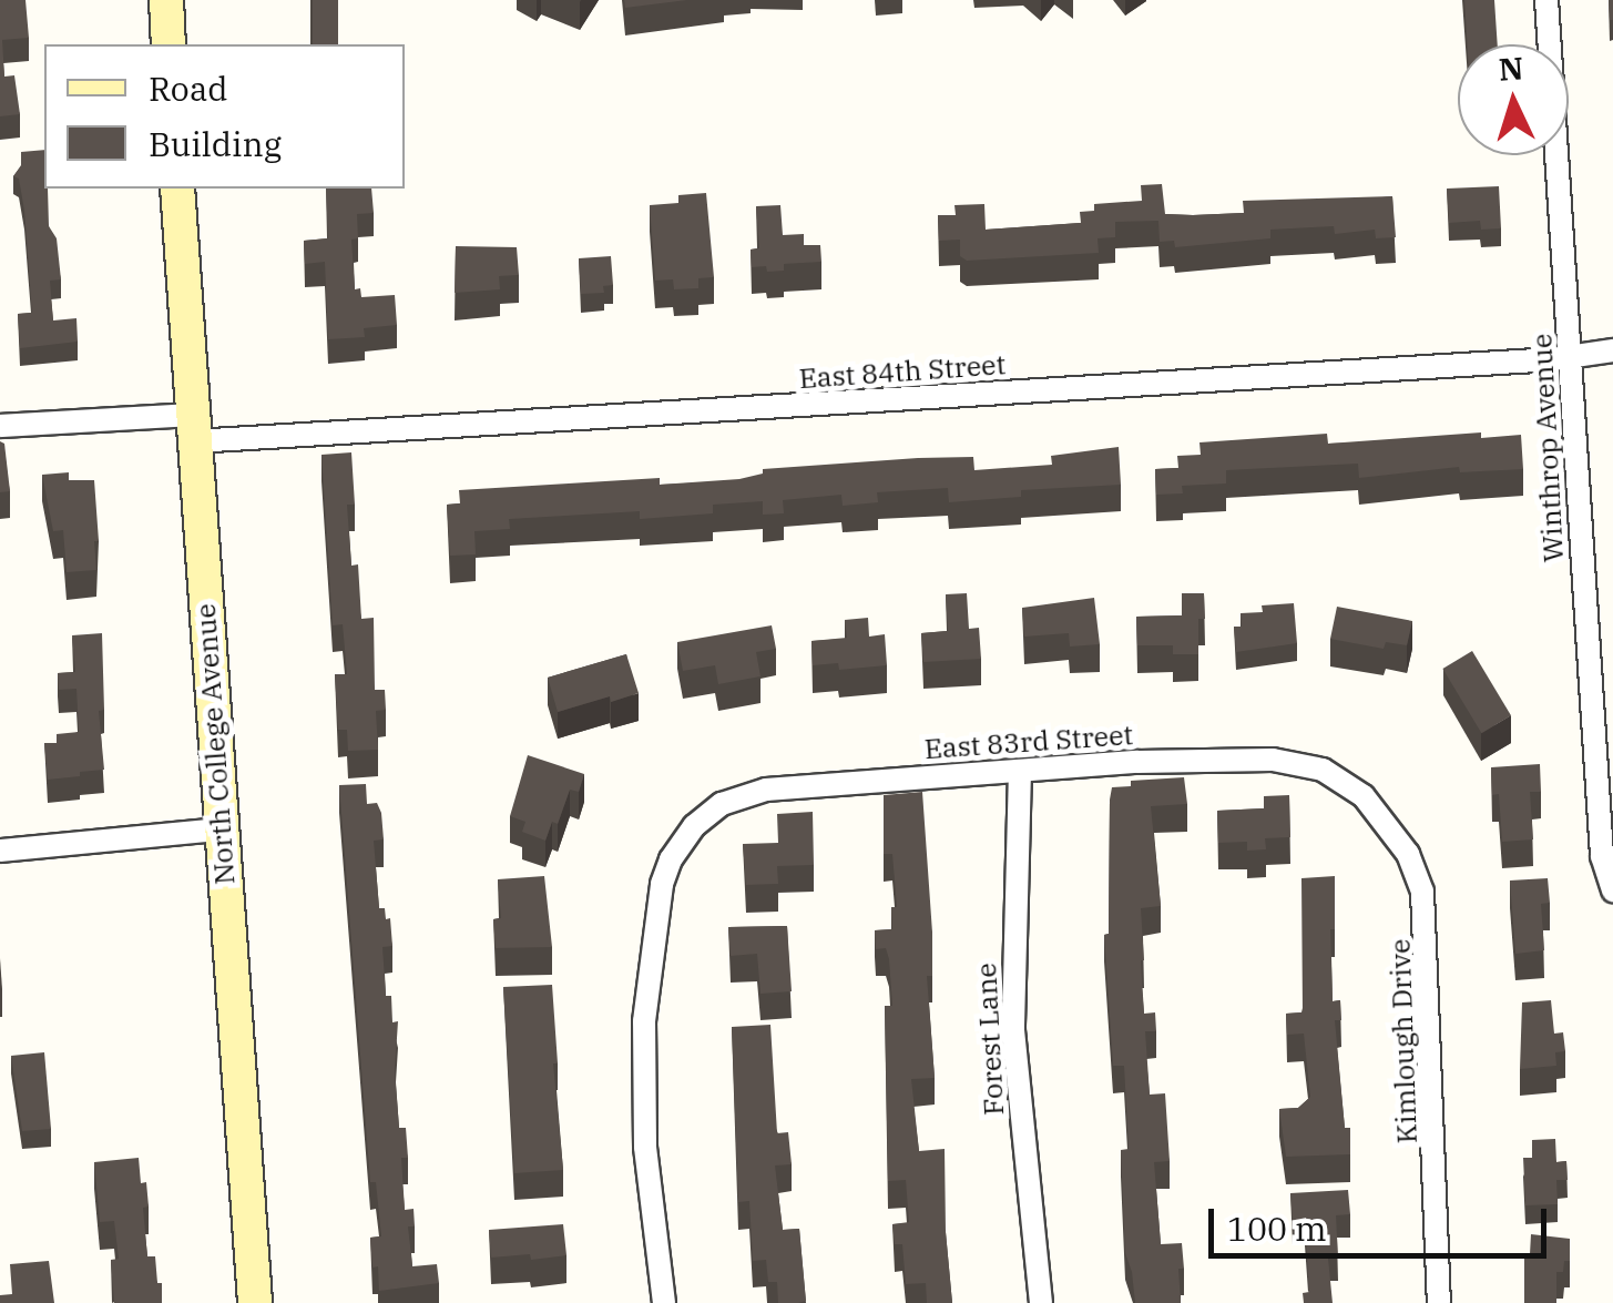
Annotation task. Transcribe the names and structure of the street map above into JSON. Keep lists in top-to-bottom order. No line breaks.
{"streets":{"main road":["North College Avenue"],"street":["East 84th Street","Winthrop Avenue","East 83rd Street","Forest Lane","Kimlough Drive"]},"crossings":[["East 84th Street","Winthrop Avenue"],["East 84th Street","North College Avenue"],["East 83rd Street","Forest Lane"],["East 83rd Street","Kimlough Drive"]],"legend":["Road","Building"],"scale_bar":"100 m","north":"top"}
